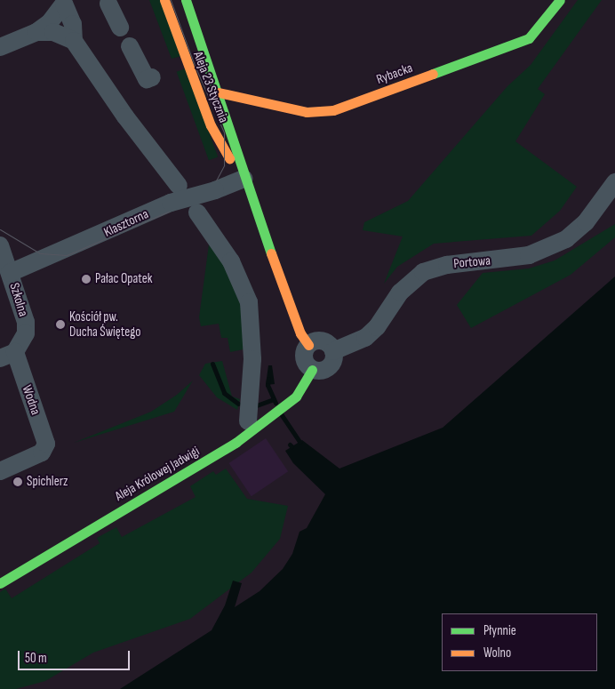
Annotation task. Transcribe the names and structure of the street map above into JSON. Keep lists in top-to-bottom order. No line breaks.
{"streets":{"street":["Rybacka","Aleja 23 Stycznia","Klasztorna","Portowa","Szkolna","Wodna","Aleja Królowej Jadwigi"]},"crossings":[["Rybacka","Aleja 23 Stycznia"],["Aleja 23 Stycznia","Klasztorna"],["Aleja 23 Stycznia","Portowa"],["Aleja 23 Stycznia","Aleja Królowej Jadwigi"],["Klasztorna","Szkolna"],["Portowa","Aleja Królowej Jadwigi"],["Szkolna","Wodna"]],"places":["Pałac Opatek","Kościół pw. Ducha Świętego","Spichlerz"],"legend":["Płynnie","Wolno"],"scale_bar":"50 m"}
